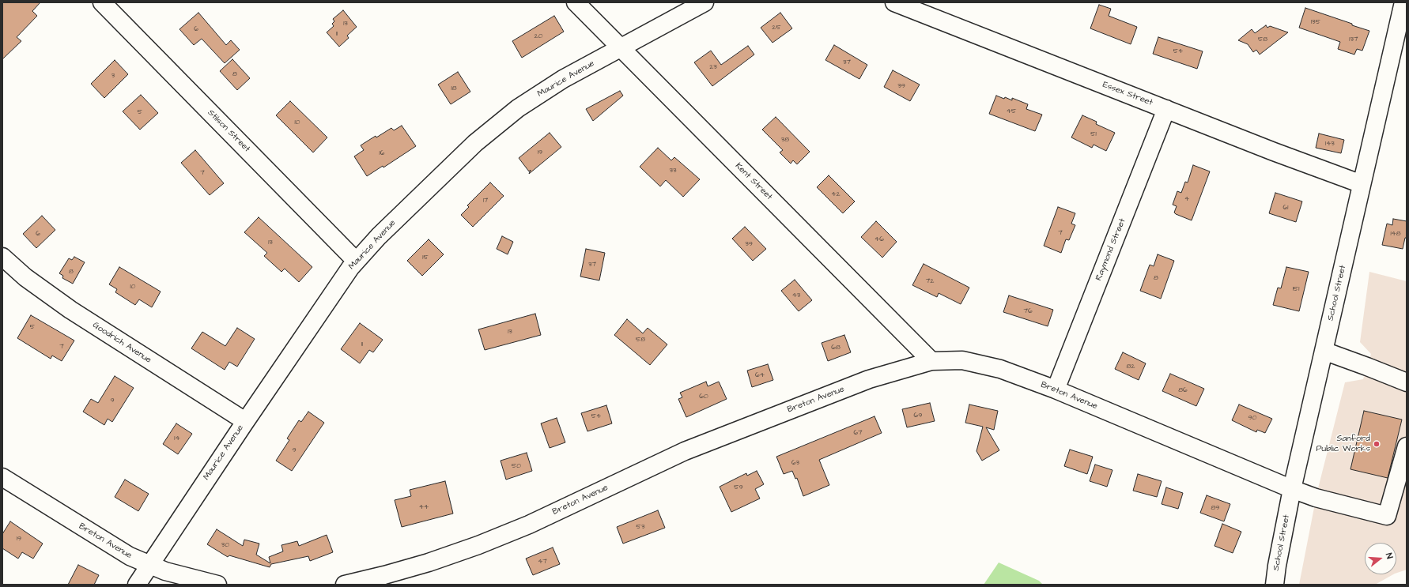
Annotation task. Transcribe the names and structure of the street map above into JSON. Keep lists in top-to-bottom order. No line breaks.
{"streets":{"street":["Maurice Avenue","Essex Street","Stilson Street","Kent Street","Raymond Street","School Street","Goodrich Avenue","Breton Avenue"]},"crossings":[["Maurice Avenue","Stilson Street"],["Maurice Avenue","Kent Street"],["Maurice Avenue","Goodrich Avenue"],["Maurice Avenue","Breton Avenue"],["Essex Street","Raymond Street"],["Essex Street","School Street"],["Kent Street","Breton Avenue"],["Raymond Street","Breton Avenue"],["School Street","Breton Avenue"]],"places":["Sanford Public Works"],"house_numbers":["135","13","25","6","11","20","58","137","54","37","23","8","3","39","18","45","5","10","51","38","143","19","16","33","7","42","4","17","61","7","6","148","46","13","39","15","37","8","8","72","10","151","43","76","5","13","58","11","7","68","82","64","86","60","9","69","54","90","67","14","9","63","50","59","44","89","53","19","30","47"],"north":"right"}
